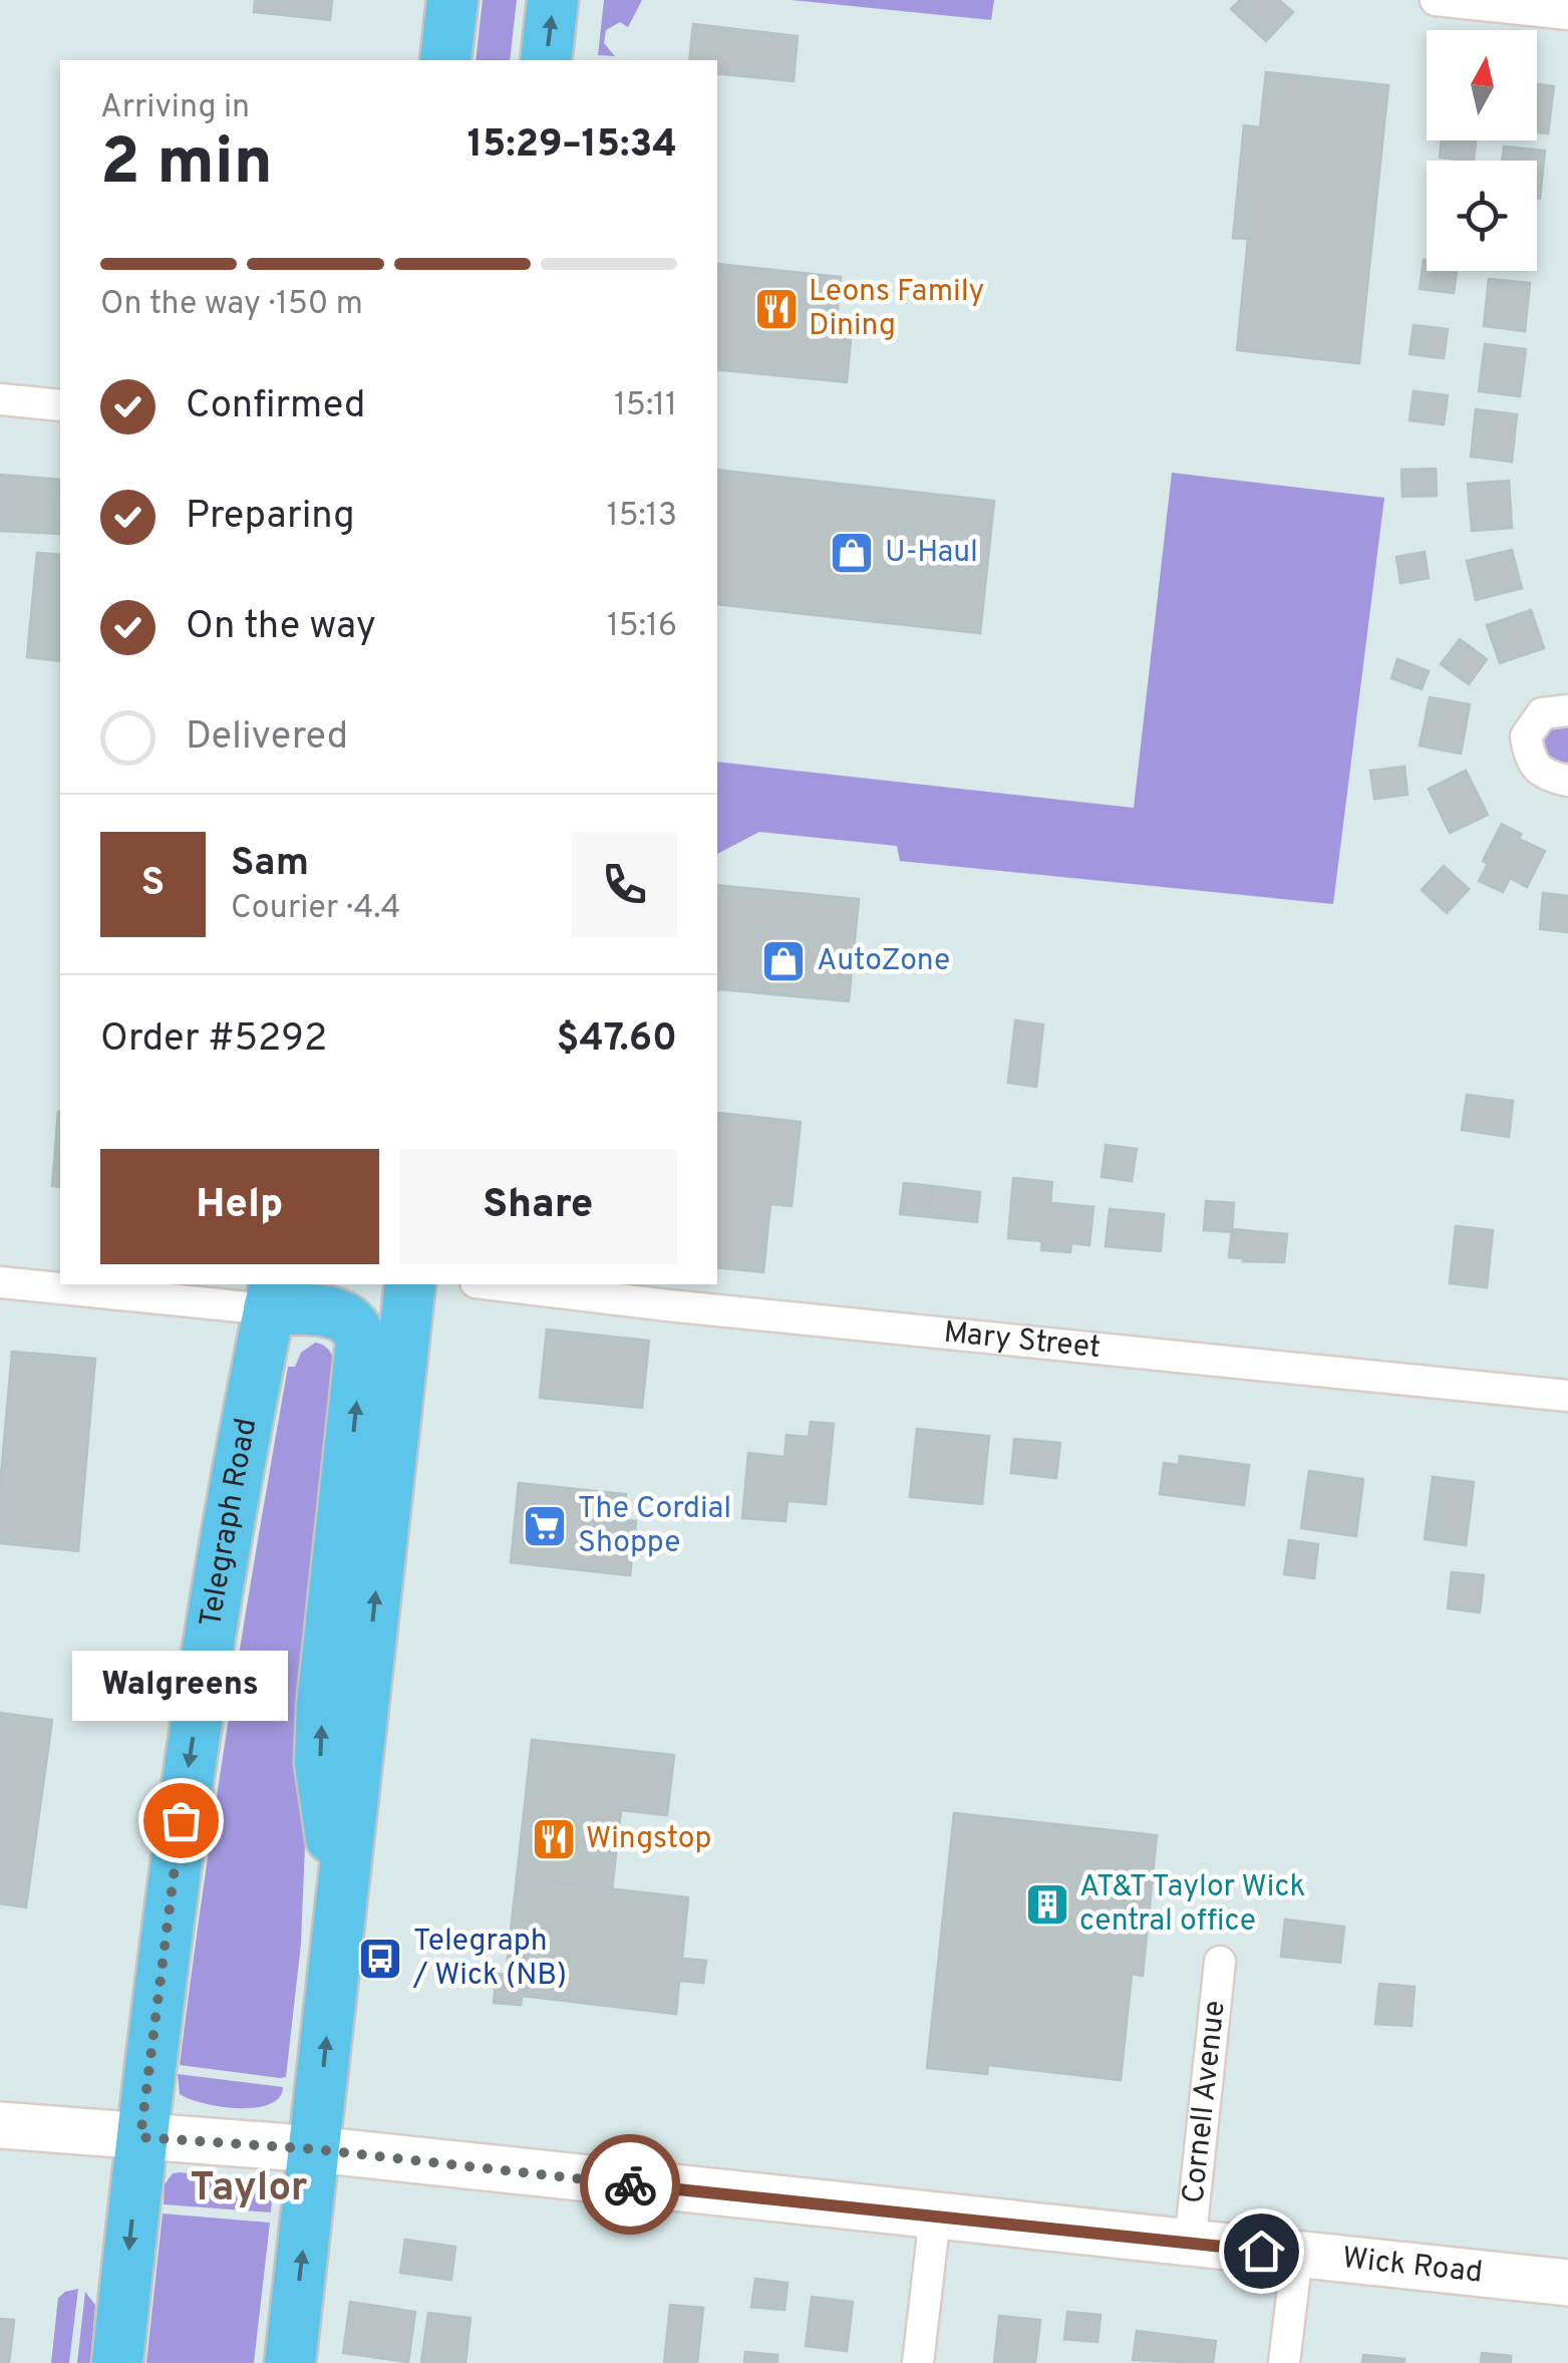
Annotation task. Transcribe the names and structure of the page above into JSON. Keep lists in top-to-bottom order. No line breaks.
{"streets":{"main road":["Telegraph Road"],"street":["Mary Street","Cornell Avenue","Wick Road"]},"crossings":[["Telegraph Road","Wick Road"],["Cornell Avenue","Wick Road"]],"districts":["Taylor"],"places":{"restaurant":["Leons Family Dining","Wingstop"],"shop":["U-Haul","AutoZone"],"supermarket":["The Cordial Shoppe"],"other":["Walgreens"],"building":["AT&T Taylor Wick central office"],"bus stop":["Telegraph / Wick (NB)"]},"north":"top","page":{"heading":["2 min","Arriving in","15:29–15:34"],"panel":["Sam","Courier · 4.4","Order #5292","$47.60"],"bar":"On the way · 150 m","list":[["Confirmed","15:11"],["Preparing","15:13"],["On the way","15:16"],"Delivered"],"round":"S","buttons":["Help","Share"],"bubble":"Walgreens"}}
